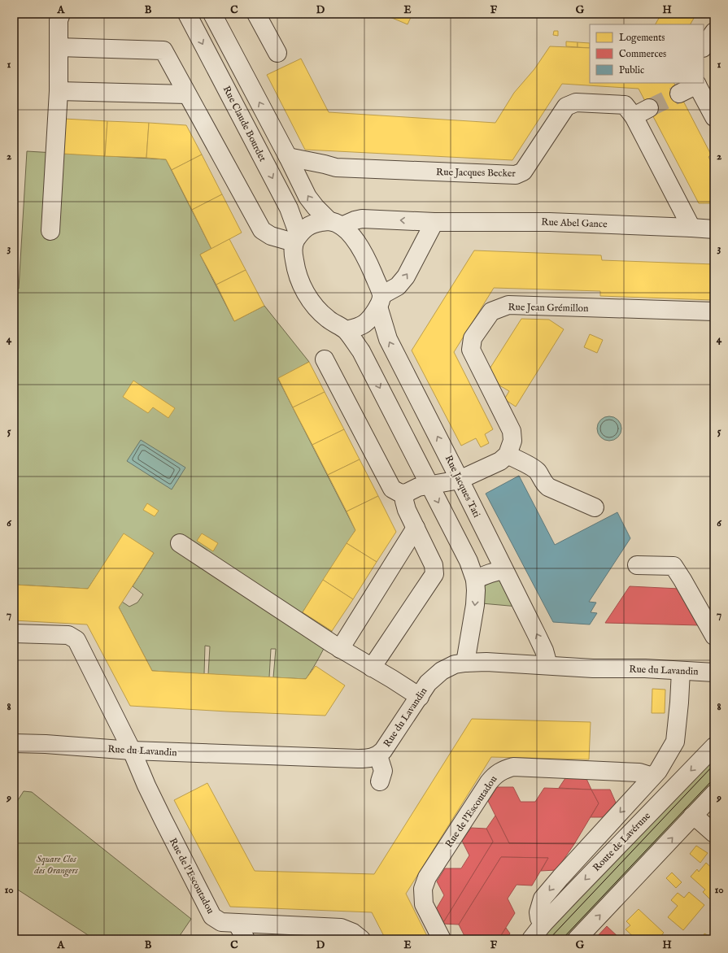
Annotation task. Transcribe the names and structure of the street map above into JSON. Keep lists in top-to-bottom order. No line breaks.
{"streets":{"street":["Rue Claude Bourdet","Rue Jacques Becker","Rue Abel Gance","Rue Jean Grémillon","Rue Jacques Tati","Rue du Lavandin","Rue de l'Escoutadou","Route de Lavérune"]},"crossings":[["Rue Claude Bourdet","Rue Abel Gance"],["Rue Claude Bourdet","Rue Jacques Tati"],["Rue Jacques Becker","Rue Abel Gance"],["Rue Abel Gance","Rue Jacques Tati"],["Rue Jacques Tati","Rue du Lavandin"],["Rue du Lavandin","Rue de l'Escoutadou"]],"parks":["Square Clos des Orangers"],"legend":["Logements","Commerces","Public"],"grid":{"columns":["A","B","C","D","E","F","G","H"],"rows":["1","2","3","4","5","6","7","8","9","10"]}}
